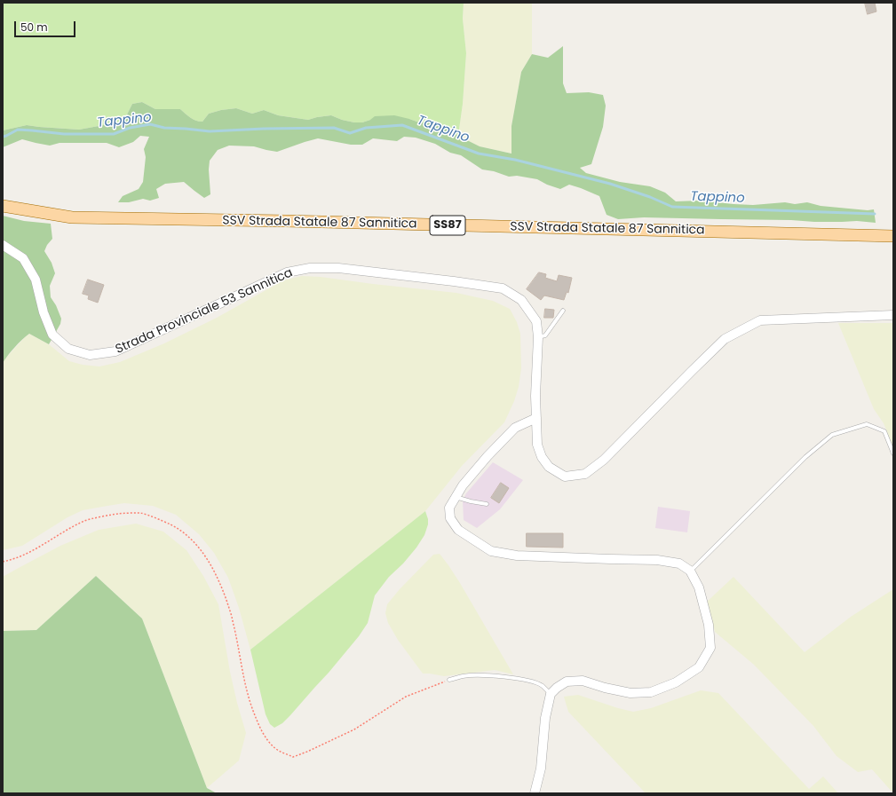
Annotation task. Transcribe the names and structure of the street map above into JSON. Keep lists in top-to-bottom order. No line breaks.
{"streets":{"main road":["SSV Strada Statale 87 Sannitica","SS87"],"street":["Strada Provinciale 53 Sannitica"]},"water":["Tappino"],"scale_bar":"50 m"}
